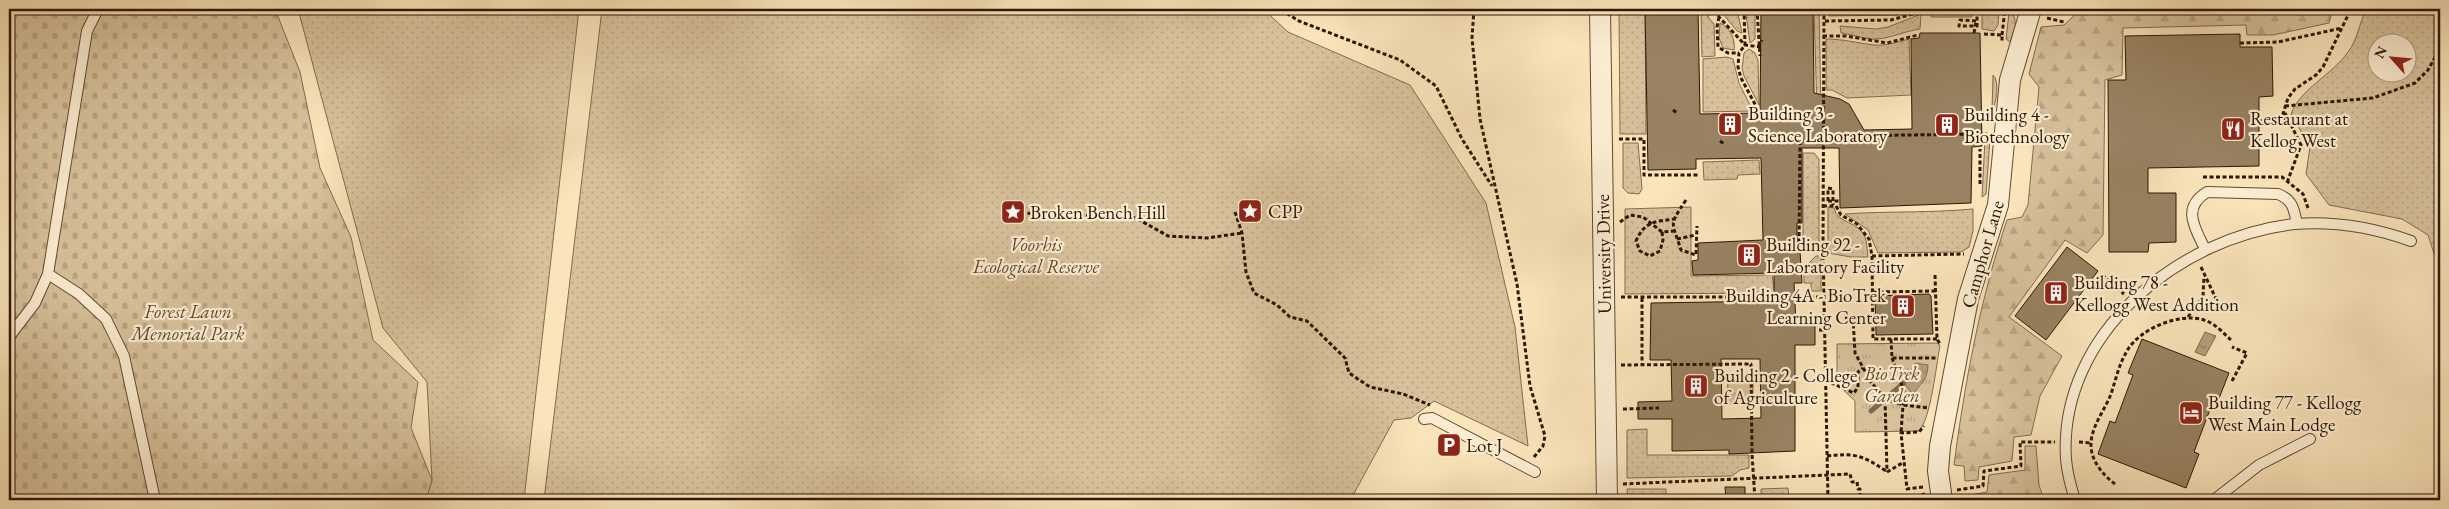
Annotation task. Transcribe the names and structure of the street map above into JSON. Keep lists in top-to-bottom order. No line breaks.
{"streets":{"street":["University Drive","Camphor Lane"]},"parks":["Voorhis Ecological Reserve","Forest Lawn Memorial Park","BioTrek Garden"],"places":{"building":["Building 3 - Science Laboratory","Building 4 - Biotechnology","Building 92 - Laboratory Facility","Building 78 - Kellogg West Addition","Building 4A - BioTrek Learning Center","Building 2 - College of Agriculture"],"restaurant":["Restaurant at Kellog West"],"place":["CPP","Broken Bench Hill"],"hotel":["Building 77 - Kellogg West Main Lodge"],"parking":["Lot J"]},"north":"top left"}
